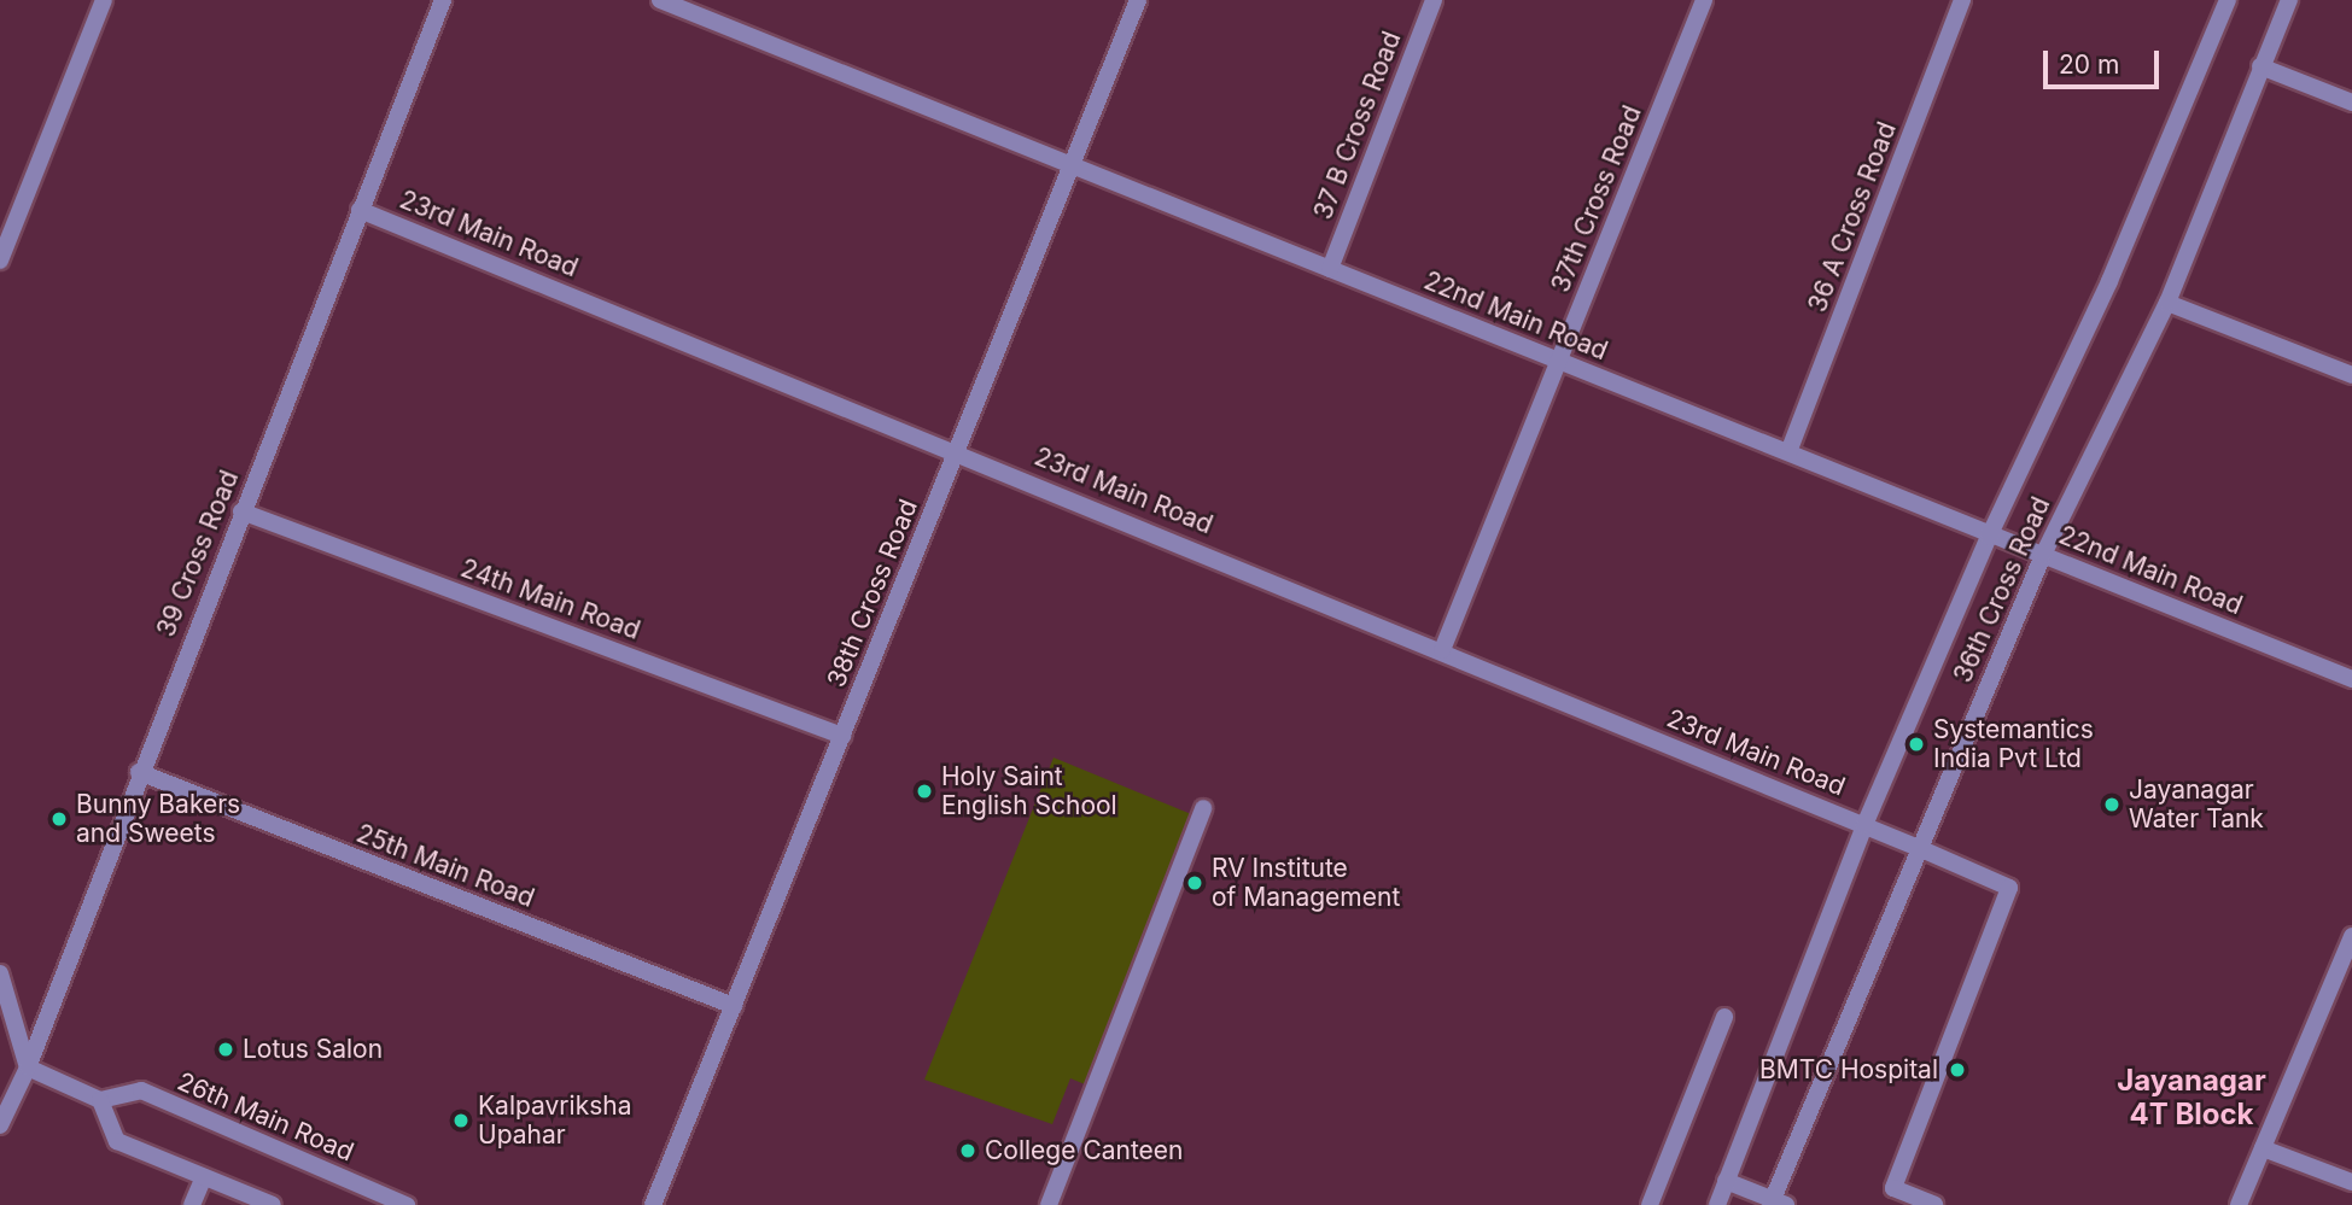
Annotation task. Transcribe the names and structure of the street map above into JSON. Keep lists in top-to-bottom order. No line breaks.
{"streets":{"street":["37 B Cross Road","37th Cross Road","36 A Cross Road","23rd Main Road","22nd Main Road","39 Cross Road","36th Cross Road","38th Cross Road","24th Main Road","25th Main Road","26th Main Road"]},"crossings":[["37 B Cross Road","22nd Main Road"],["37th Cross Road","23rd Main Road"],["37th Cross Road","22nd Main Road"],["36 A Cross Road","22nd Main Road"],["23rd Main Road","39 Cross Road"],["23rd Main Road","36th Cross Road"],["23rd Main Road","38th Cross Road"],["22nd Main Road","36th Cross Road"],["22nd Main Road","38th Cross Road"],["39 Cross Road","24th Main Road"],["39 Cross Road","25th Main Road"],["38th Cross Road","24th Main Road"],["38th Cross Road","25th Main Road"]],"districts":["Jayanagar 4T Block"],"places":["Systemantics India Pvt Ltd","Holy Saint English School","Jayanagar Water Tank","Bunny Bakers and Sweets","RV Institute of Management","Lotus Salon","BMTC Hospital","Kalpavriksha Upahar","College Canteen"],"scale_bar":"20 m"}
